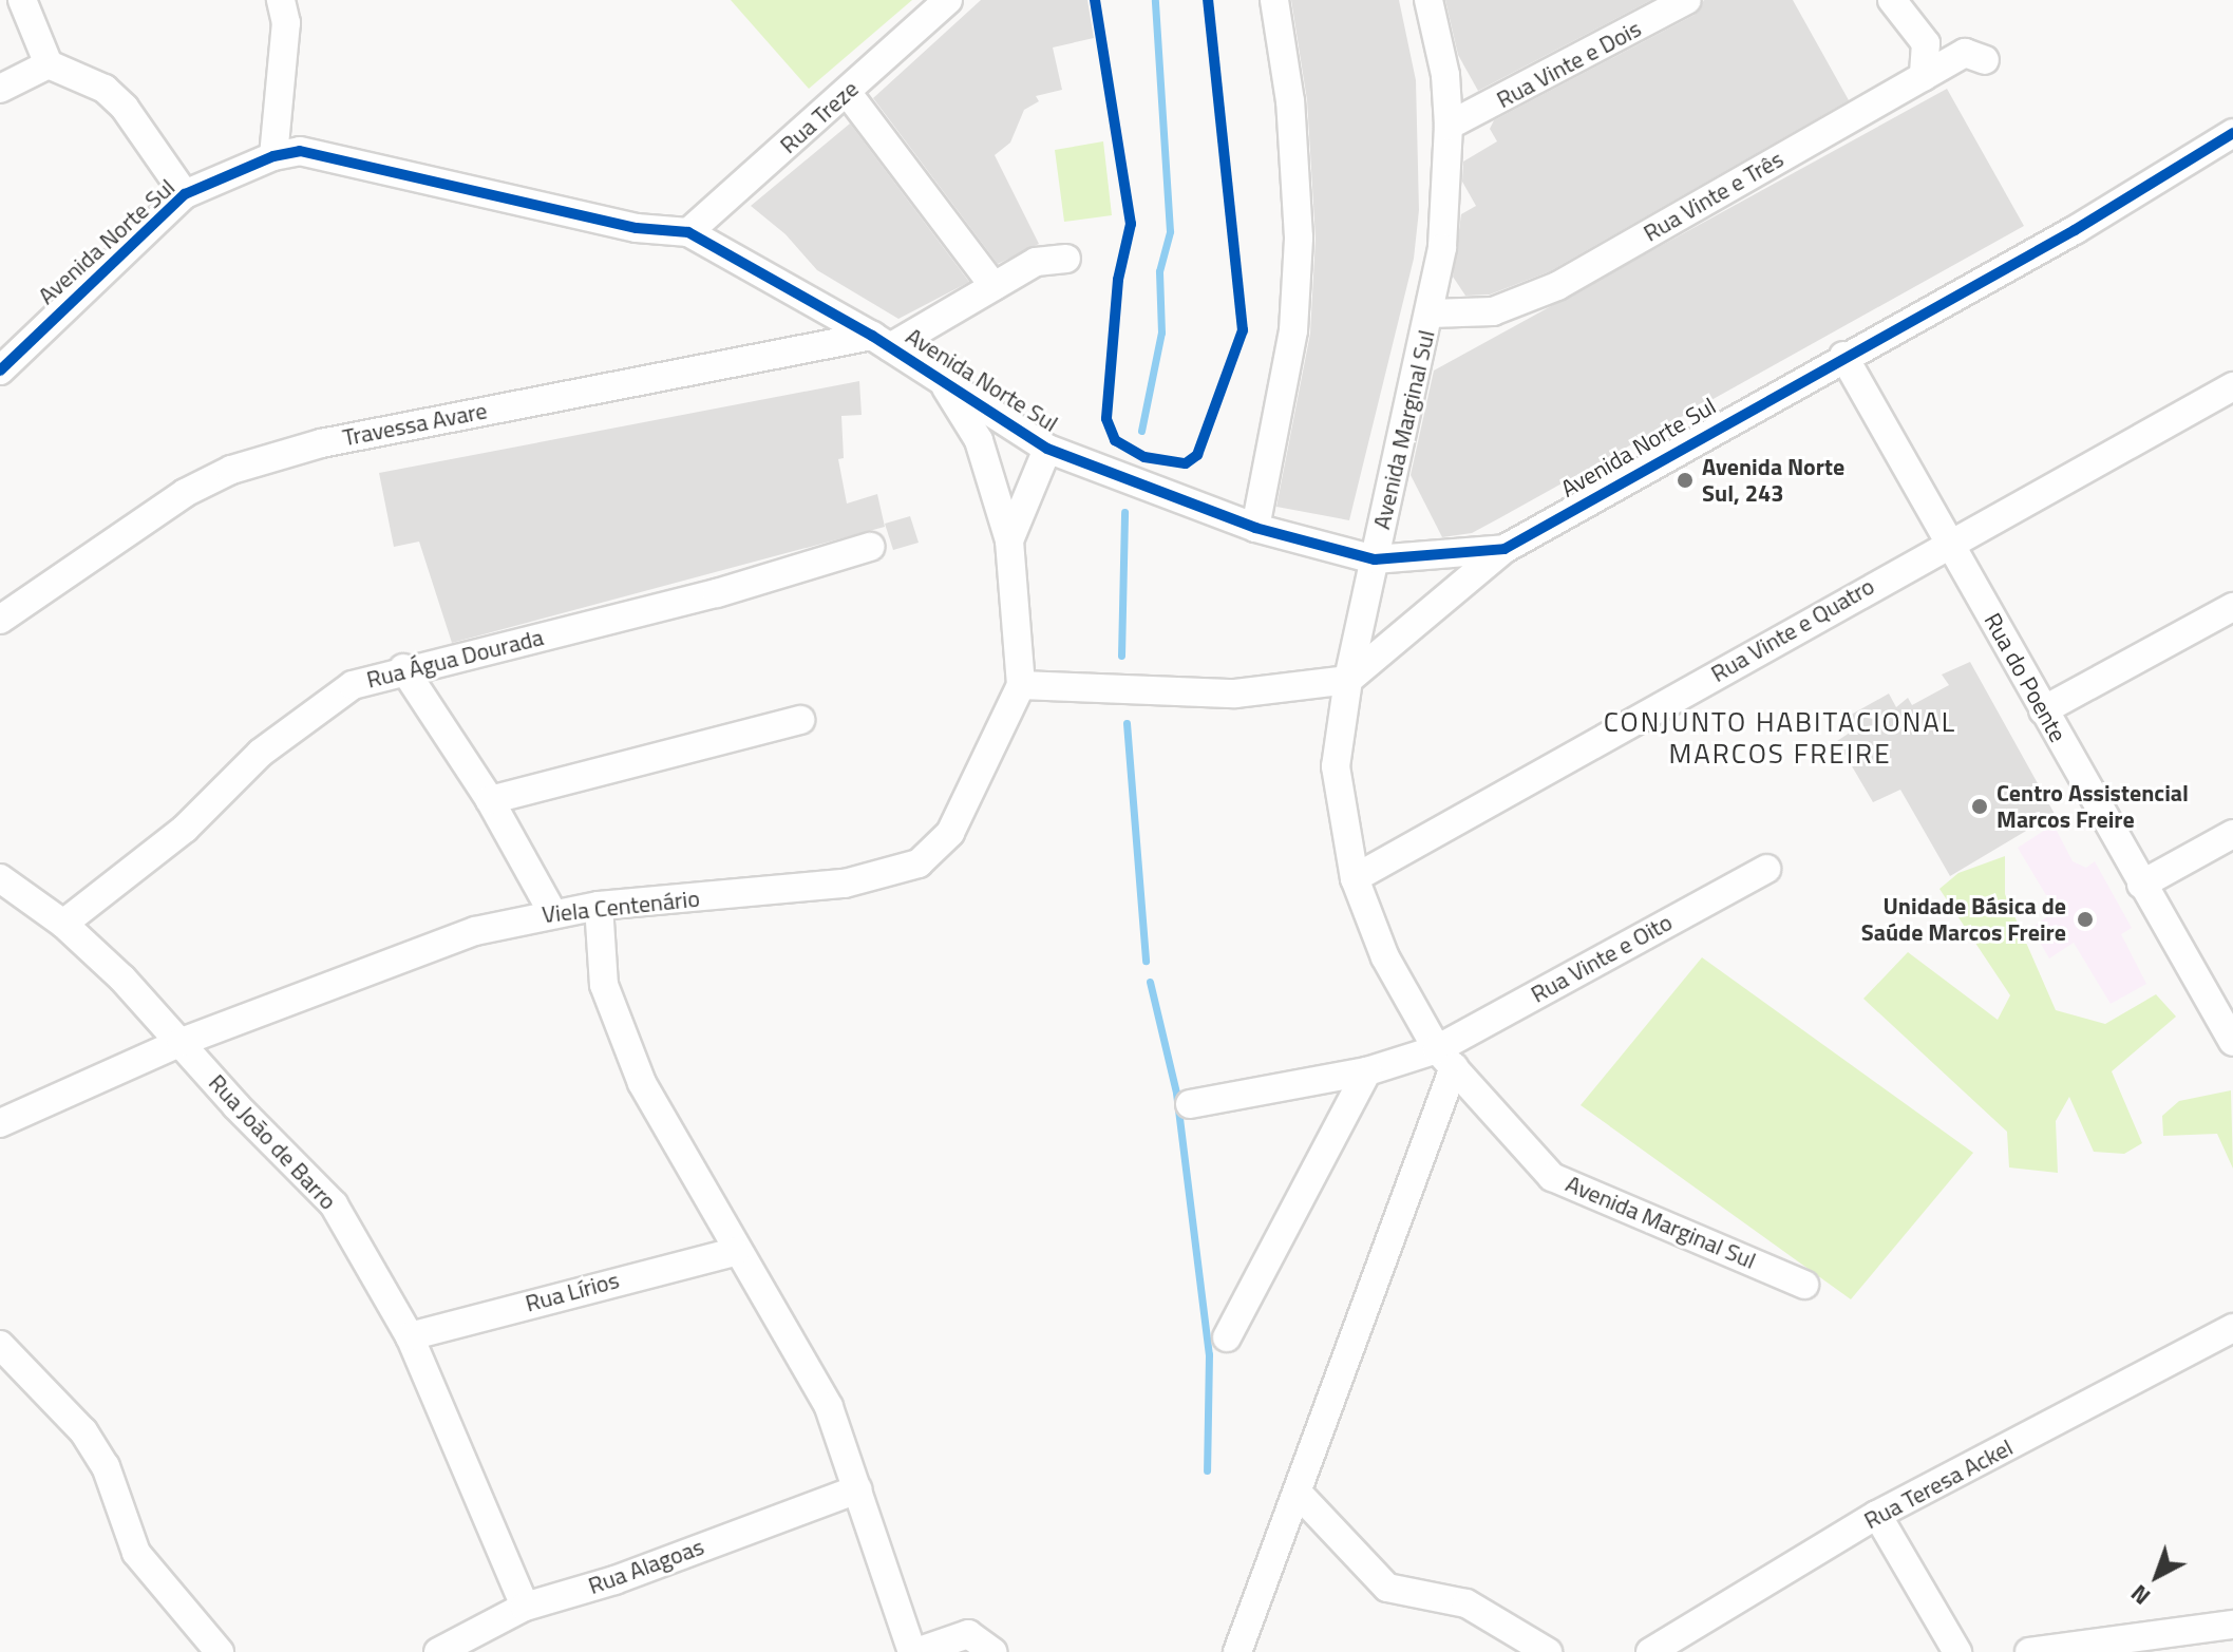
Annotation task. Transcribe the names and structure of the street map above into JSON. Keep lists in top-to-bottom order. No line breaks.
{"streets":{"street":["Rua Vinte e Dois","Rua Treze","Rua Vinte e Três","Avenida Norte Sul","Travessa Avare","Avenida Marginal Sul","Rua Vinte e Quatro","Rua Água Dourada","Rua do Poente","Viela Centenário","Rua Vinte e Oito","Rua João de Barro","Rua Lírios","Rua Teresa Ackel","Rua Alagoas"]},"crossings":[["Rua Vinte e Dois","Avenida Marginal Sul"],["Rua Treze","Avenida Norte Sul"],["Rua Vinte e Três","Avenida Marginal Sul"],["Avenida Norte Sul","Travessa Avare"],["Avenida Norte Sul","Avenida Marginal Sul"],["Avenida Norte Sul","Rua do Poente"],["Avenida Marginal Sul","Rua Vinte e Quatro"],["Avenida Marginal Sul","Rua Vinte e Oito"],["Rua Vinte e Quatro","Rua do Poente"],["Rua Água Dourada","Rua João de Barro"],["Viela Centenário","Rua João de Barro"],["Rua João de Barro","Rua Lírios"],["Rua João de Barro","Rua Alagoas"]],"districts":["CONJUNTO HABITACIONAL MARCOS FREIRE"],"places":["Avenida Norte Sul, 243","Centro Assistencial Marcos Freire","Unidade Básica de Saúde Marcos Freire"],"north":"bottom left"}
